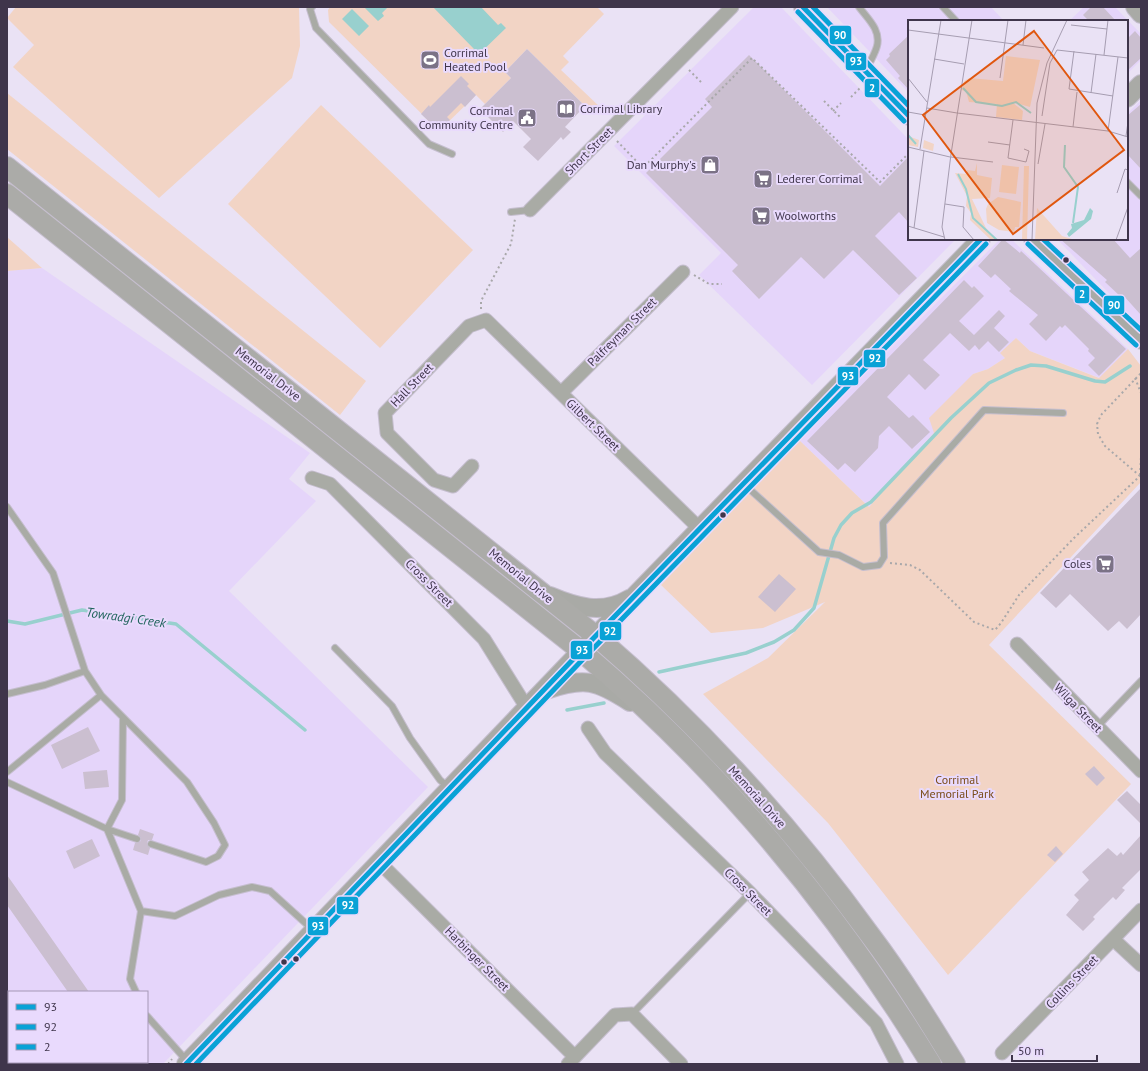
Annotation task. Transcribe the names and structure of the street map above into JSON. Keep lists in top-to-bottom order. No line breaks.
{"streets":{"main road":["Memorial Drive"],"street":["Short Street","Palfreyman Street","Hall Street","Gilbert Street","Cross Street","Wilga Street","Harbinger Street","Collins Street"]},"crossings":[["Palfreyman Street","Gilbert Street"],["Hall Street","Gilbert Street"]],"water":["Towradgi Creek"],"parks":["Corrimal Memorial Park"],"places":{"sports":["Corrimal Heated Pool"],"library":["Corrimal Library"],"public building":["Corrimal Community Centre"],"shop":["Dan Murphy's"],"supermarket":["Lederer Corrimal","Woolworths","Coles"]},"lines":["transit line 93","transit line 90","transit line 2","transit line 92"],"legend":["93","92","2"],"scale_bar":"50 m"}
